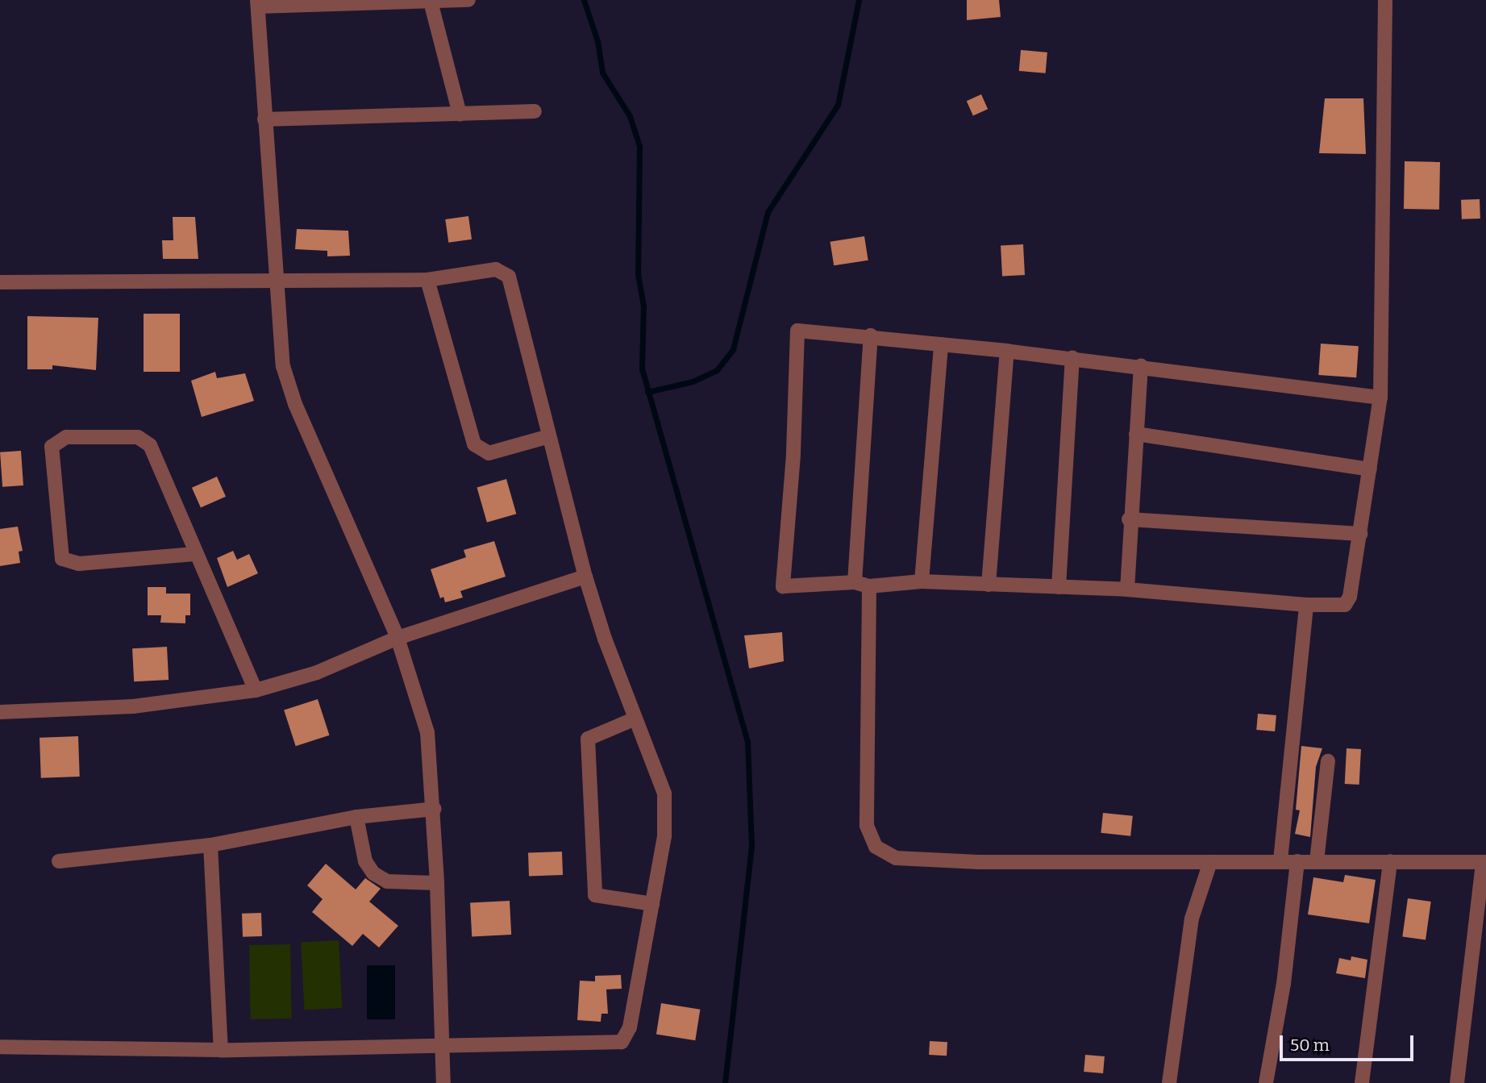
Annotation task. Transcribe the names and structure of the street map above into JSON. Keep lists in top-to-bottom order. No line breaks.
{"scale_bar":"50 m"}
